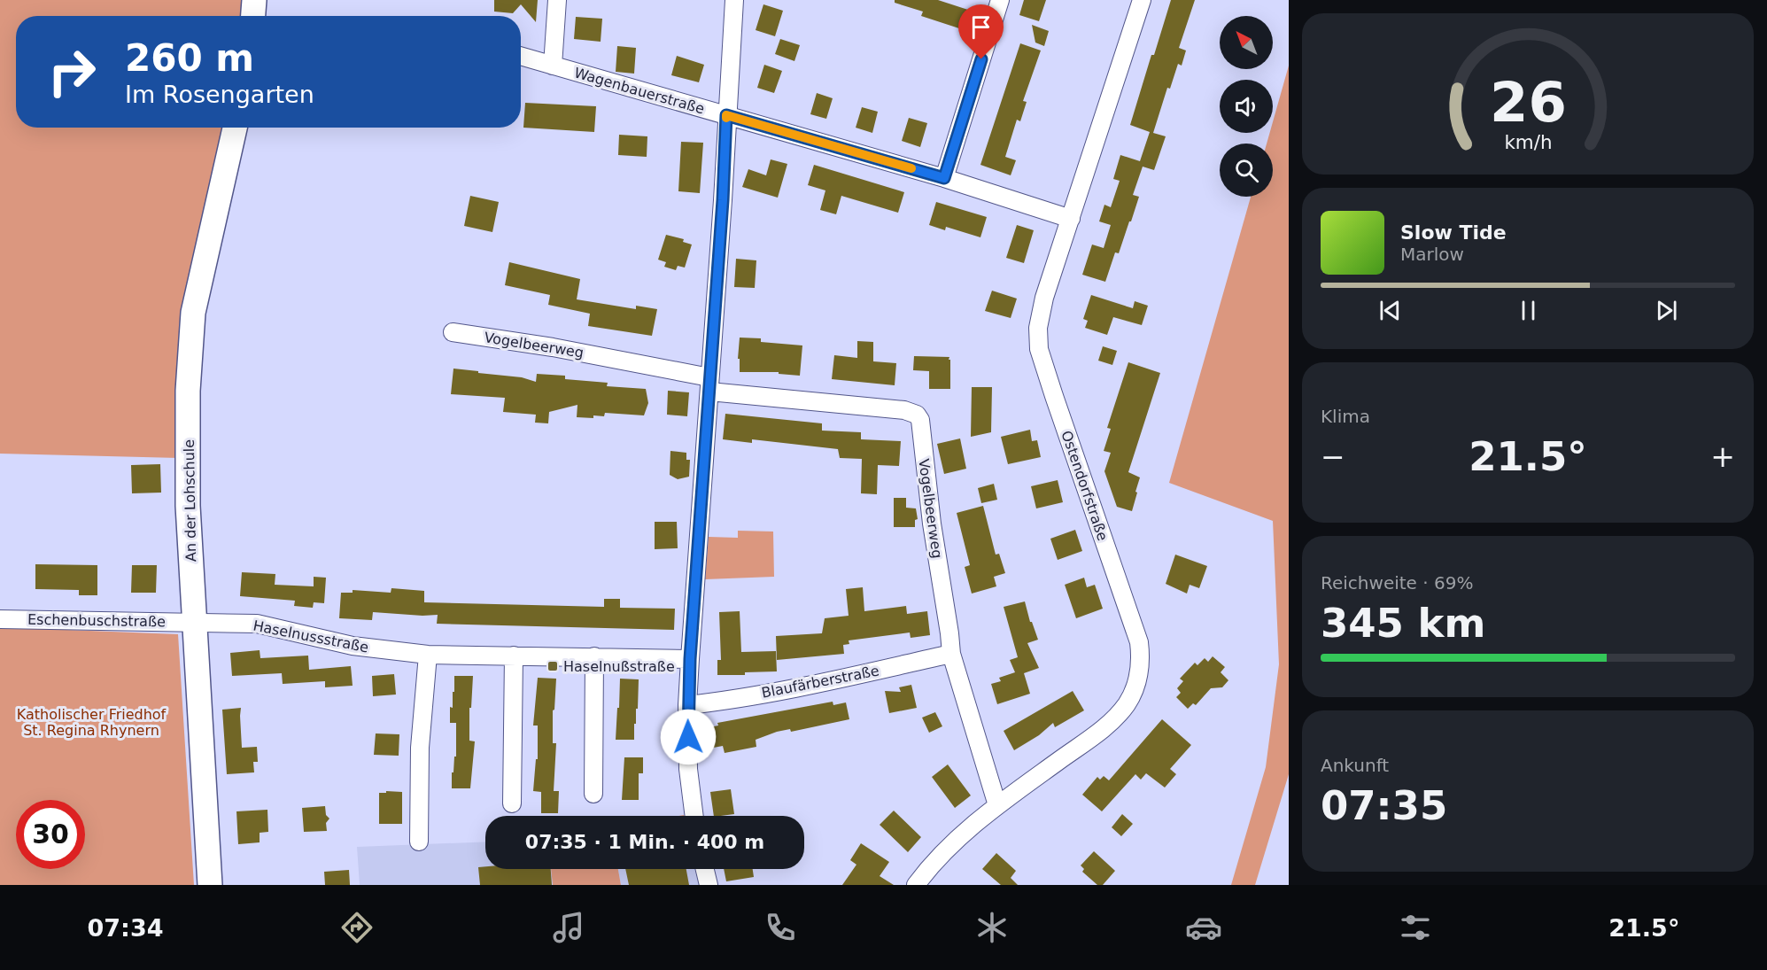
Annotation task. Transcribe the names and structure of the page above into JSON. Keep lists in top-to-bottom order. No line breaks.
{"streets":{"street":["Wagenbauerstraße","Vogelbeerweg","Ostendorfstraße","An der Lohschule","Eschenbuschstraße","Haselnussstraße","Blaufärberstraße"]},"crossings":[["Wagenbauerstraße","Ostendorfstraße"],["Vogelbeerweg","Ostendorfstraße"],["Vogelbeerweg","Blaufärberstraße"],["An der Lohschule","Eschenbuschstraße"],["An der Lohschule","Haselnussstraße"],["Eschenbuschstraße","Haselnussstraße"]],"parks":["Katholischer Friedhof St. Regina Rhynern"],"places":{"transit":["Haselnußstraße"]},"north":"top left","page":{"turn":["260 m","Im Rosengarten"],"song":["Slow Tide","Marlow"],"tile":["Klima",["Reichweite · 69%","345 km"],["Ankunft","07:35"]],"heat":["−","21.5°","+"],"limit":"30","trip":"07:35 · 1 Min. · 400 m","tabs":["07:34","21.5°"],"gauge":["26","km/h"]}}
